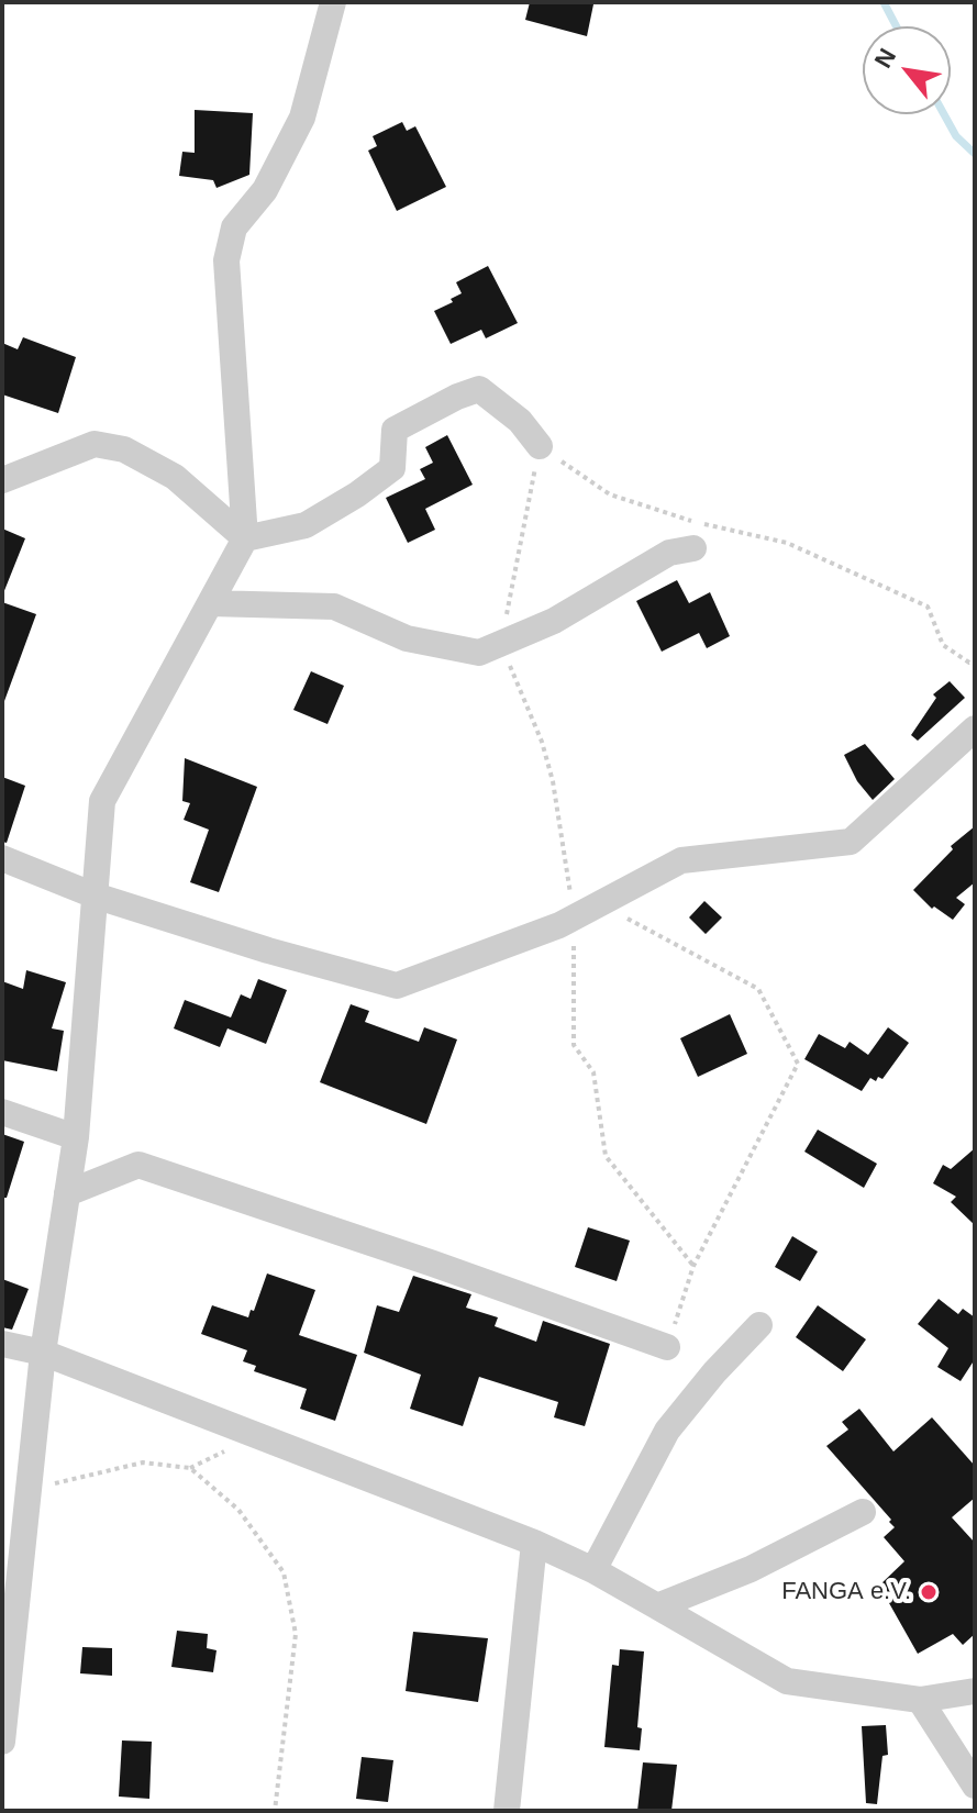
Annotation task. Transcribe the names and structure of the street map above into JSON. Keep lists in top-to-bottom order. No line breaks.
{"places":["FANGA e.V."],"north":"top left"}
